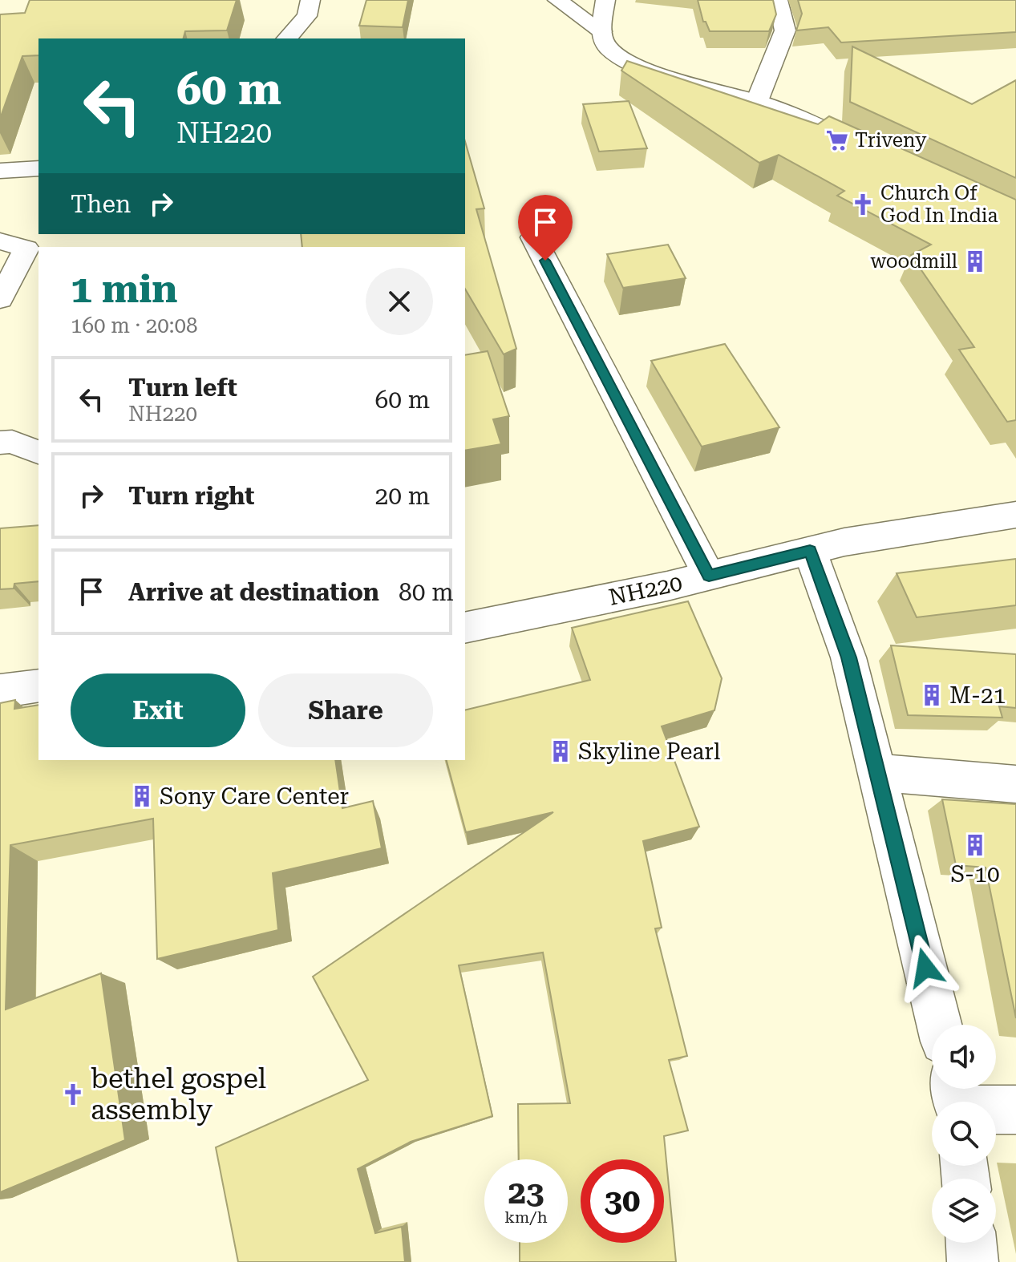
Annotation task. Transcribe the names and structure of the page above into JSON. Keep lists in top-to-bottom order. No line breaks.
{"streets":{"main road":["NH220"]},"places":{"supermarket":["Triveny"],"church":["Church Of God In India","bethel gospel assembly"],"building":["woodmill","M-21","Skyline Pearl","Sony Care Center","S-10"]},"page":{"turn":["60 m","NH220"],"then":"Then","heading":["1 min","160 m · 20:08"],"list":[{"name":"Turn left","note":"NH220","value":"60 m"},{"name":"Turn right","value":"20 m"},{"name":"Arrive at destination","value":"80 m"}],"buttons":["Exit","Share"],"speed":"23 km/h","limit":"30"}}
